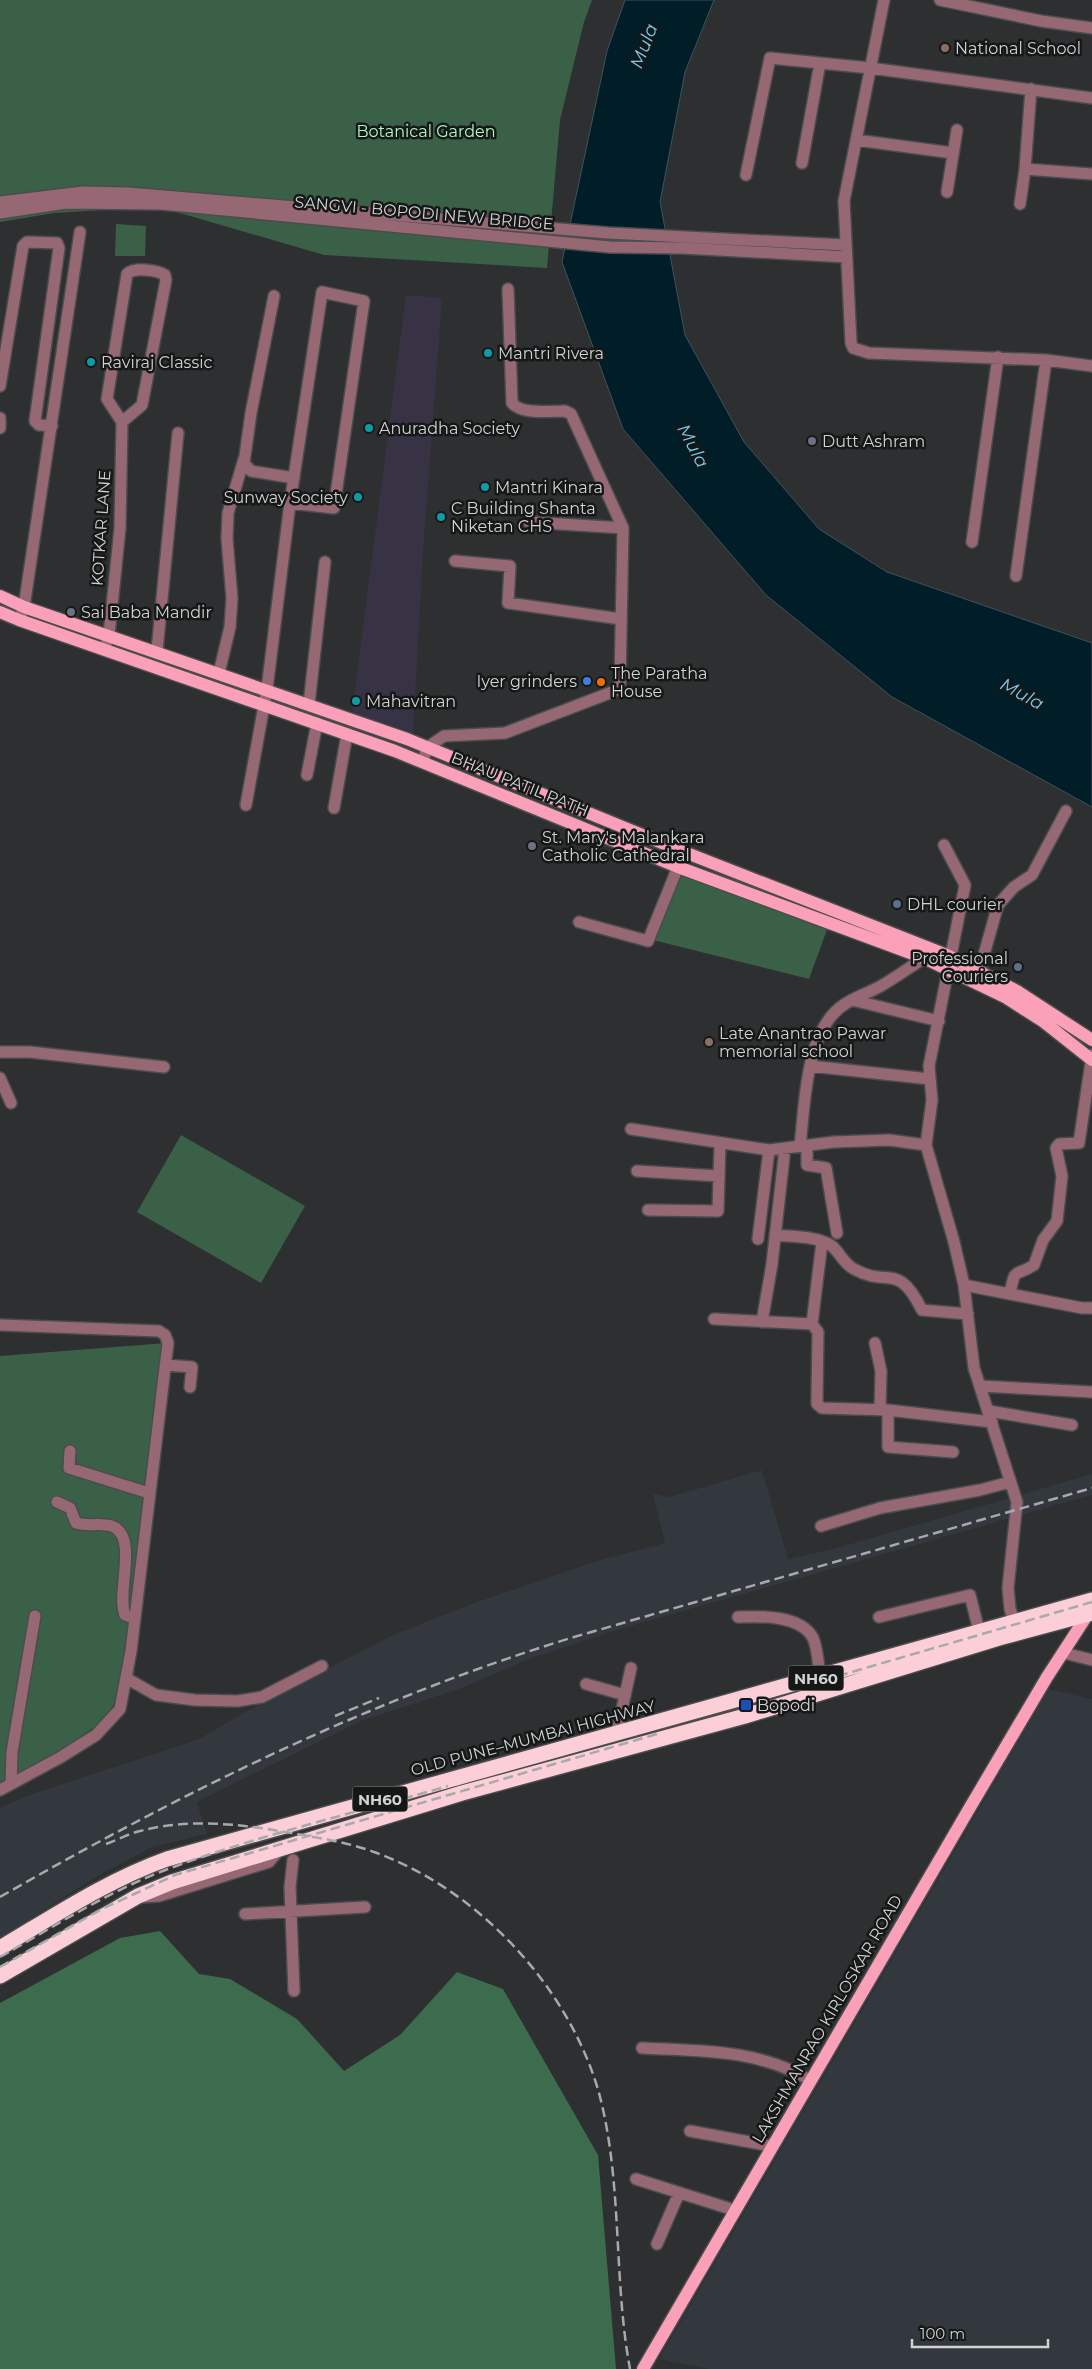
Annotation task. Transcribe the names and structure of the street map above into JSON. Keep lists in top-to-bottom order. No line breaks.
{"streets":{"highway":["NH60","OLD PUNE–MUMBAI HIGHWAY"],"main road":["BHAU PATIL PATH","LAKSHMANRAO KIRLOSKAR ROAD"],"street":["SANGVI - BOPODI NEW BRIDGE","KOTKAR LANE"]},"crossings":[["KOTKAR LANE","BHAU PATIL PATH"],["OLD PUNE–MUMBAI HIGHWAY","LAKSHMANRAO KIRLOSKAR ROAD"]],"water":["Mula"],"parks":["Botanical Garden"],"places":{"other":["National School","Mantri Rivera","Raviraj Classic","Anuradha Society","Dutt Ashram","Mantri Kinara","Sunway Society","C Building Shanta Niketan CHS","Sai Baba Mandir","Iyer grinders","The Paratha House","Mahavitran","St. Mary's Malankara Catholic Cathedral","DHL courier","Professional Couriers","Late Anantrao Pawar memorial school"],"transit":["Bopodi"]},"scale_bar":"100 m"}
